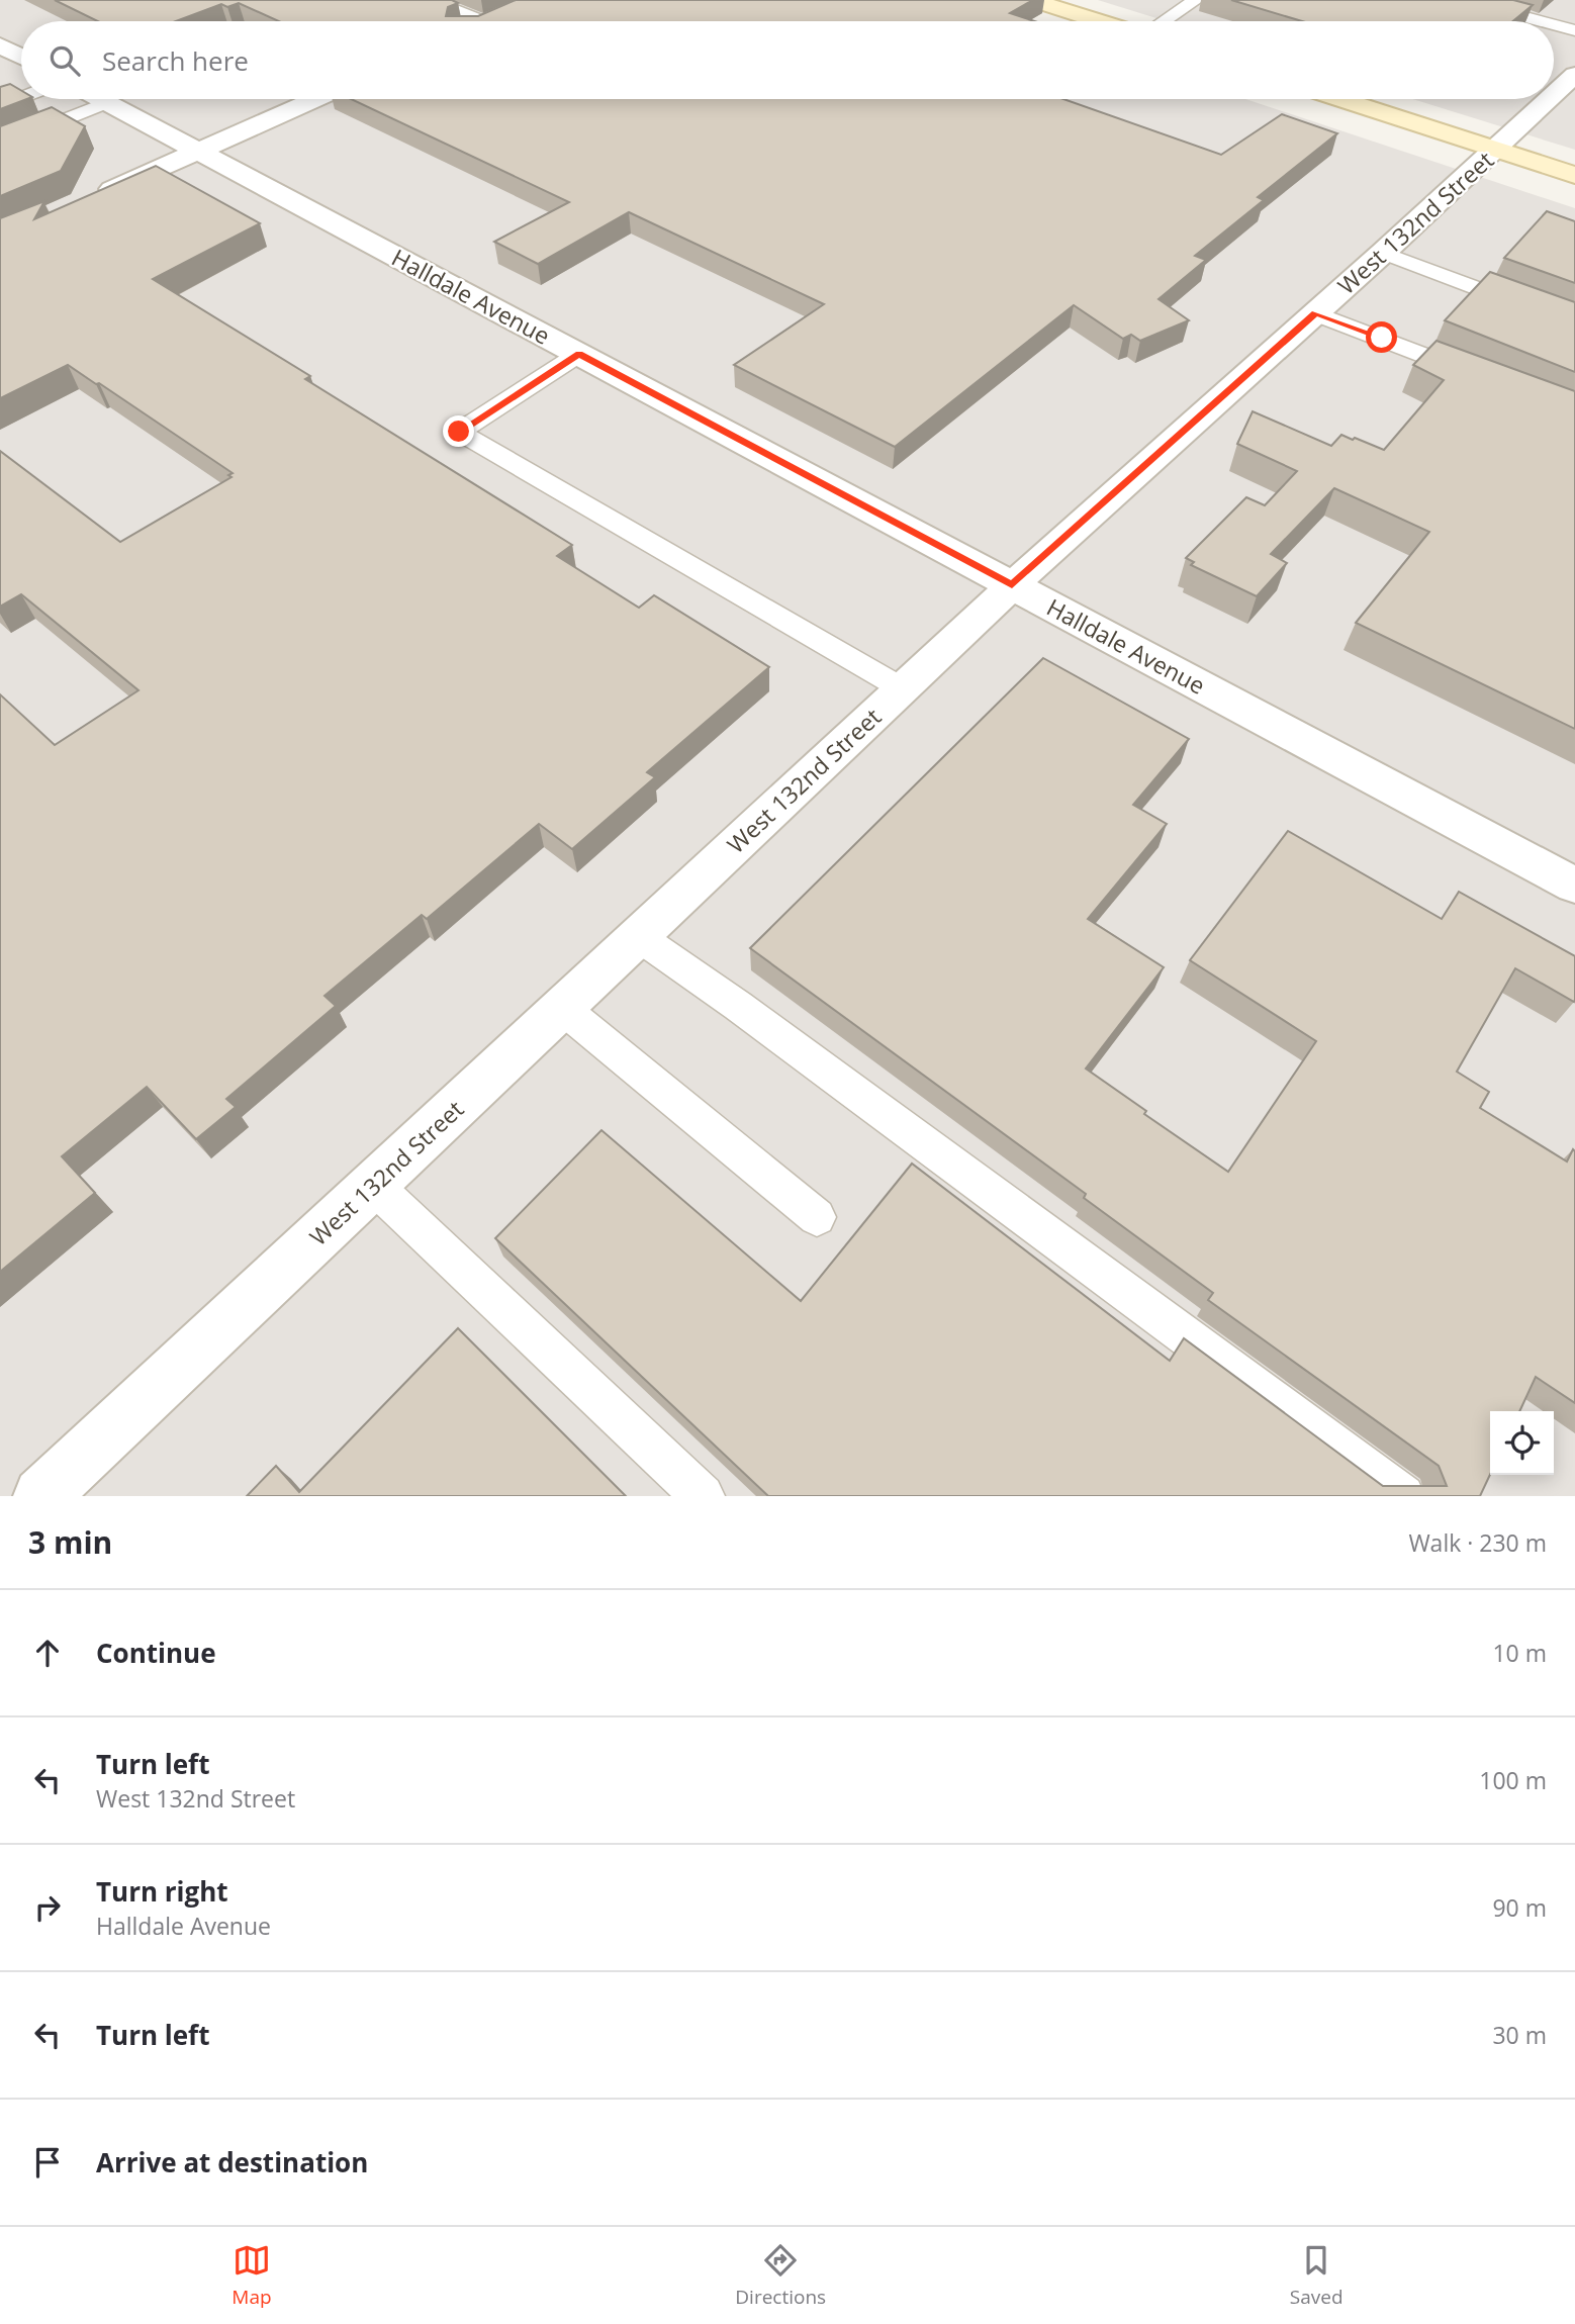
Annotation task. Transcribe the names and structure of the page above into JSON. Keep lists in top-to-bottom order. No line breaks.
{"streets":{"street":["West 132nd Street","Halldale Avenue"]},"crossings":[["West 132nd Street","Halldale Avenue"]],"page":{"search":"Search here","heading":["3 min","Walk · 230 m"],"list":[["Continue","10 m"],["Turn left","West 132nd Street","100 m"],["Turn right","Halldale Avenue","90 m"],["Turn left","30 m"],"Arrive at destination"],"nav":["Map","Directions","Saved"]}}
